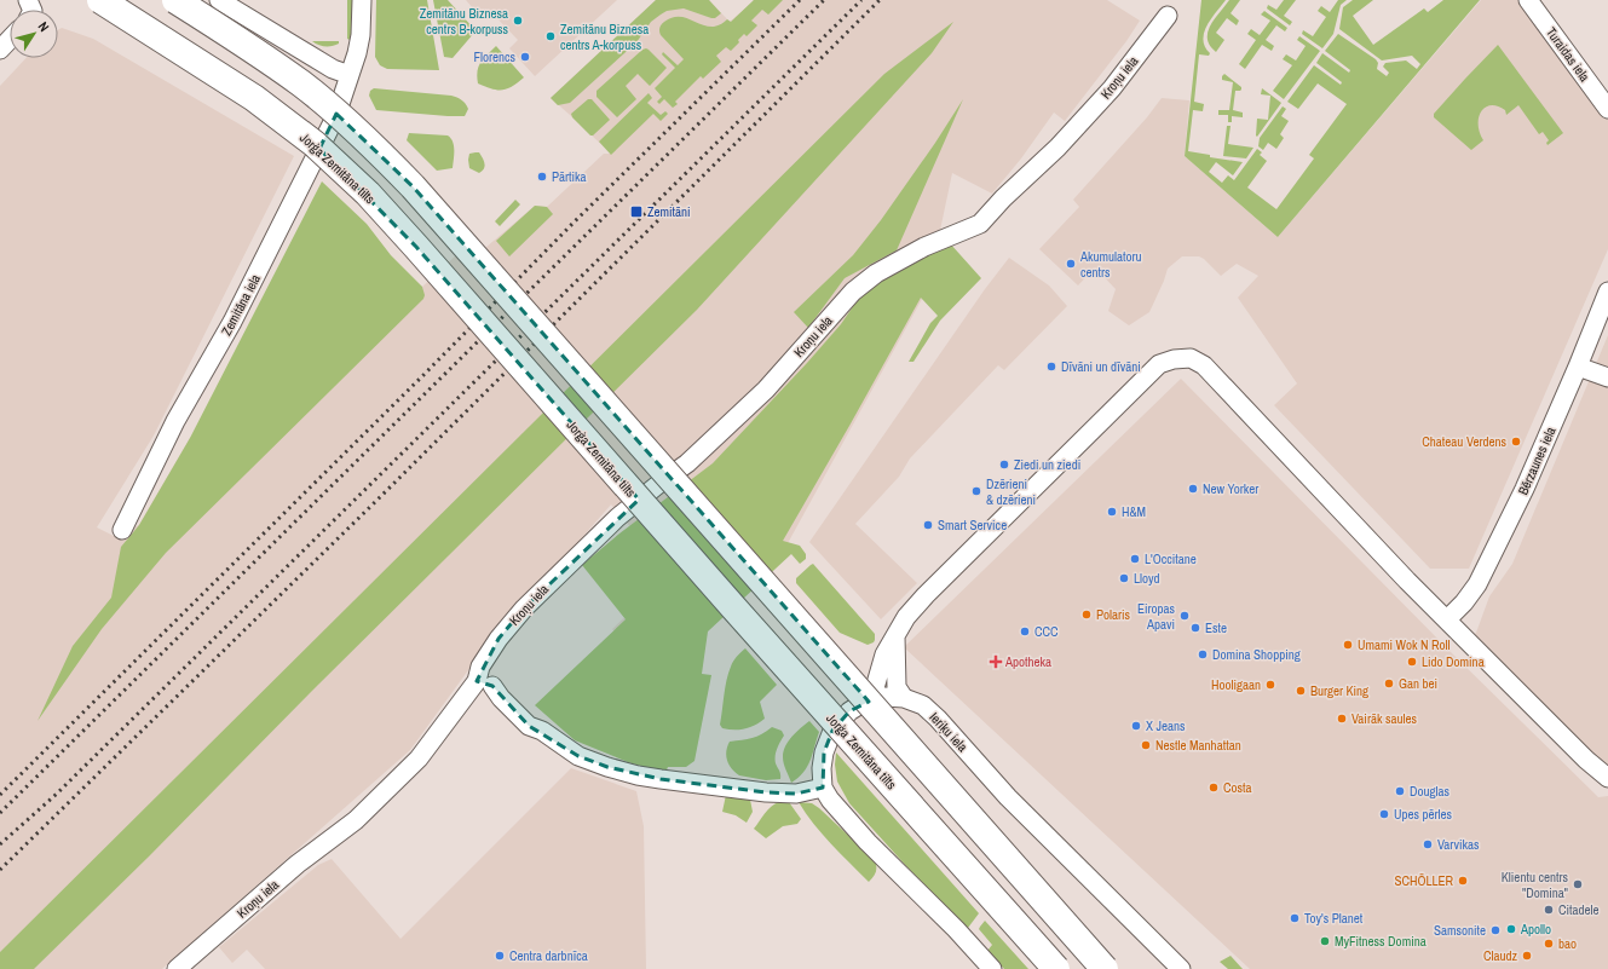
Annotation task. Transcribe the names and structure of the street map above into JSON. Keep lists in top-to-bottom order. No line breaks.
{"streets":{"main road":["Jorģa Zemitāna tilts"],"street":["Turaidas iela","Kroņu iela","Zemitāna iela","Bērzaunes iela","Ieriķu iela"]},"places":{"other":["Zemitānu Biznesa centrs B-korpuss","Zemitānu Biznesa centrs A-korpuss","Florencs","Pārtika","Akumulatoru centrs","Dīvāni un dīvāni","Chateau Verdens","Ziedi un ziedi","New Yorker","Dzērieni & dzērieni","H&M","Smart Service","L'Occitane","Lloyd","Polaris","Eiropas Apavi","Este","CCC","Umami Wok N Roll","Domina Shopping","Lido Domina","Gan bei","Hooligaan","Burger King","Vairāk saules","X Jeans","Nestle Manhattan","Costa","Douglas","Upes pērles","Varvikas","SCHÖLLER","Klientu centrs \"Domina\"","Citadele","Toy's Planet","Apollo","Samsonite","MyFitness Domina","bao","Centra darbnīca","Claudz"],"transit":["Zemitāni"],"health":["Apotheka"]},"north":"top right"}
